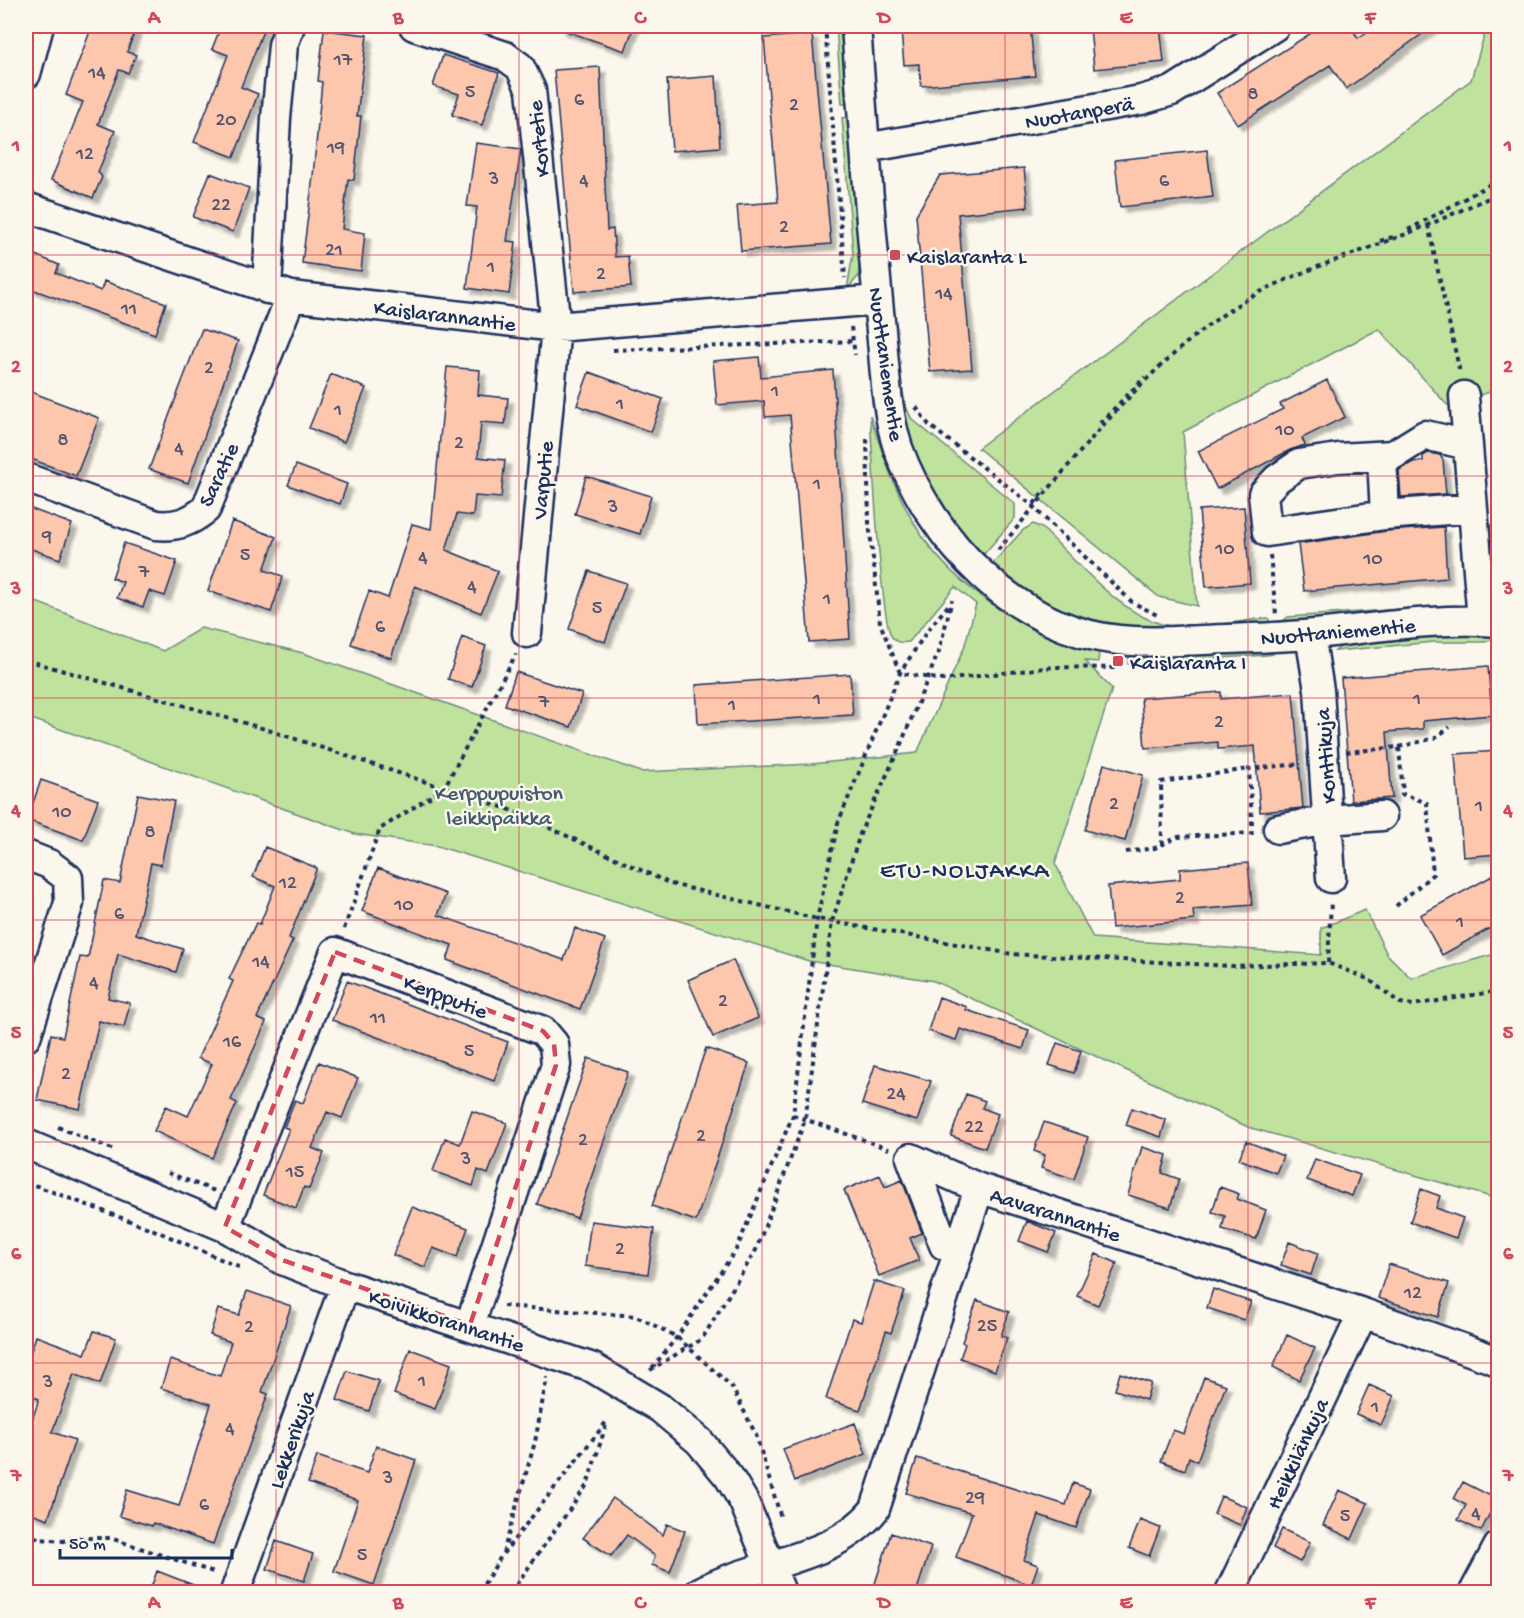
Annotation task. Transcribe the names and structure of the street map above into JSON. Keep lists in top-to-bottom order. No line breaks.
{"streets":{"street":["Nuotanperä","Kortetie","Kaislarannantie","Nuottaniementie","Saratie","Varputie","Konttikuja","Kerpputie","Aavarannantie","Koivikkorannantie","Lekkerikuja","Heikkilänkuja"]},"crossings":[["Nuotanperä","Nuottaniementie"],["Kortetie","Kaislarannantie"],["Kortetie","Varputie"],["Kaislarannantie","Nuottaniementie"],["Kaislarannantie","Saratie"],["Kaislarannantie","Varputie"],["Nuottaniementie","Konttikuja"],["Kerpputie","Koivikkorannantie"],["Aavarannantie","Koivikkorannantie"],["Aavarannantie","Heikkilänkuja"],["Koivikkorannantie","Lekkerikuja"]],"districts":["ETU-NOLJAKKA"],"parks":["Kerppupuiston leikkipaikka"],"places":{"transit":["Kaislaranta L","Kaislaranta I"]},"house_numbers":["17","14","5","8","6","2","20","19","12","3","4","6","22","2","21","1","2","14","11","2","1","1","1","10","8","2","4","1","3","9","10","5","4","10","7","4","1","5","6","1","1","7","1","2","2","1","10","8","12","2","10","6","1","14","4","2","11","16","5","2","24","22","2","2","3","15","2","12","25","2","1","3","1","4","3","29","6","4","5","5"],"scale_bar":"50 m","grid":{"columns":["A","B","C","D","E","F"],"rows":["1","2","3","4","5","6","7"]}}
